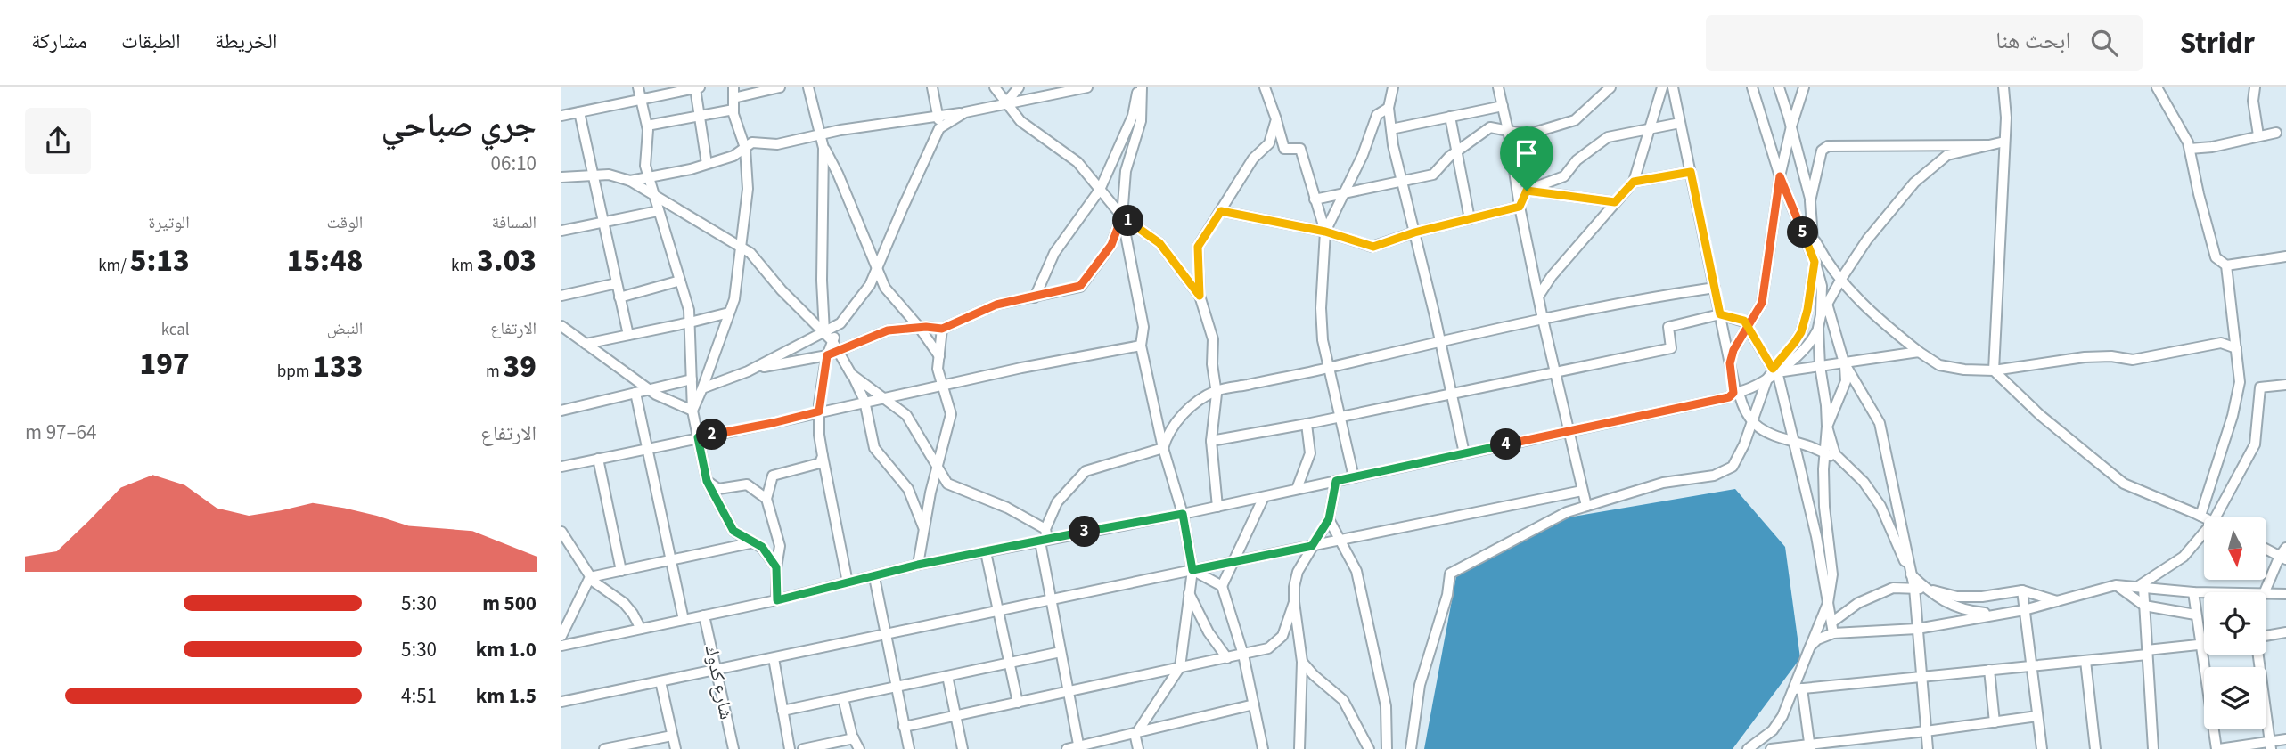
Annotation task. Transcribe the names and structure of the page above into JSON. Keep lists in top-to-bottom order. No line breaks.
{"streets":{"street":["شارع كدوك"]},"north":"bottom","page":{"header":"Stridr","search":"ابحث هنا","nav":["الخريطة","الطبقات","مشاركة"],"heading":["جري صباحي","06:10"],"stats":[["المسافة","3.03 km"],["الوقت","15:48"],["الوتيرة","5:13 /km"],["الارتفاع","39 m"],["النبض","133 bpm"],["kcal","197"]],"pins":["1","5","2","4","3"],"chart":["الارتفاع","64–97 m"],"list":[{"name":"500 m","note":"5:30"},{"name":"1.0 km","note":"5:30"},{"name":"1.5 km","note":"4:51"}]}}
